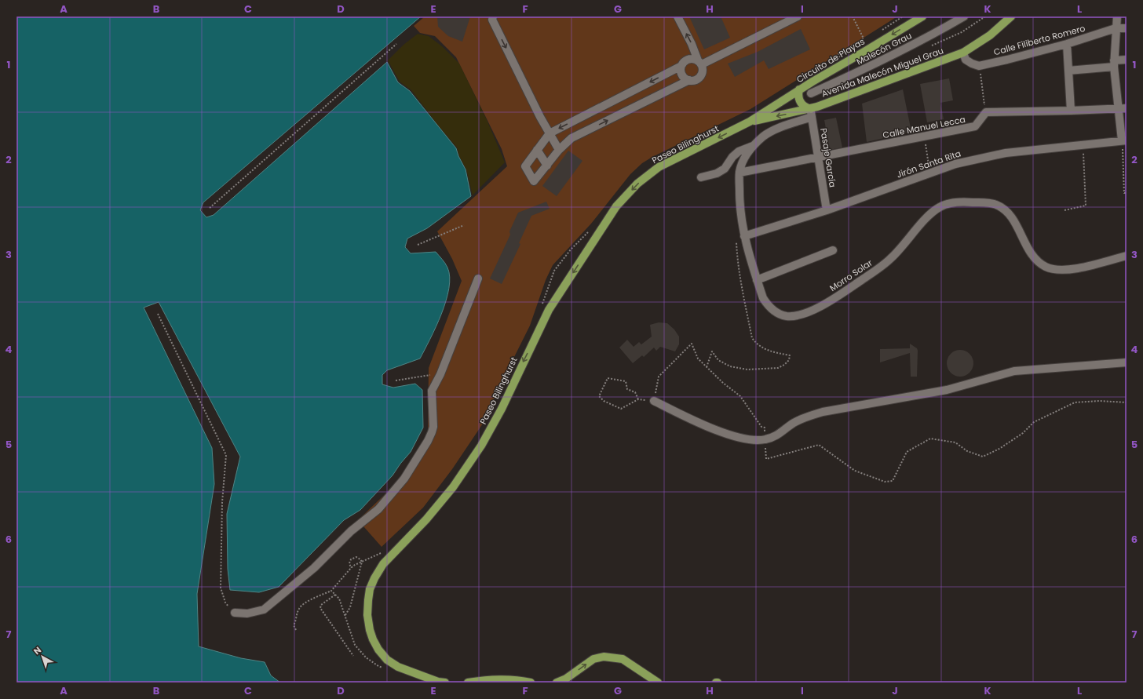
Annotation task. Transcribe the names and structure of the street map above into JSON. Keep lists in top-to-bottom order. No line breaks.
{"streets":{"main road":["Circuito de Playas","Avenida Malecón Miguel Grau","Paseo Bilinghurst"],"street":["Calle Filiberto Romero","Malecón Grau","Calle Manuel Lecca","Pasaje García","Jirón Santa Rita","Morro Solar"]},"crossings":[["Circuito de Playas","Avenida Malecón Miguel Grau"],["Circuito de Playas","Paseo Bilinghurst"],["Avenida Malecón Miguel Grau","Paseo Bilinghurst"],["Avenida Malecón Miguel Grau","Pasaje García"],["Calle Manuel Lecca","Pasaje García"],["Calle Manuel Lecca","Morro Solar"],["Pasaje García","Jirón Santa Rita"],["Pasaje García","Morro Solar"],["Jirón Santa Rita","Morro Solar"]],"one_way":["Circuito de Playas","Paseo Bilinghurst"],"north":"top left","grid":{"columns":["A","B","C","D","E","F","G","H","I","J","K","L"],"rows":["1","2","3","4","5","6","7"]}}
